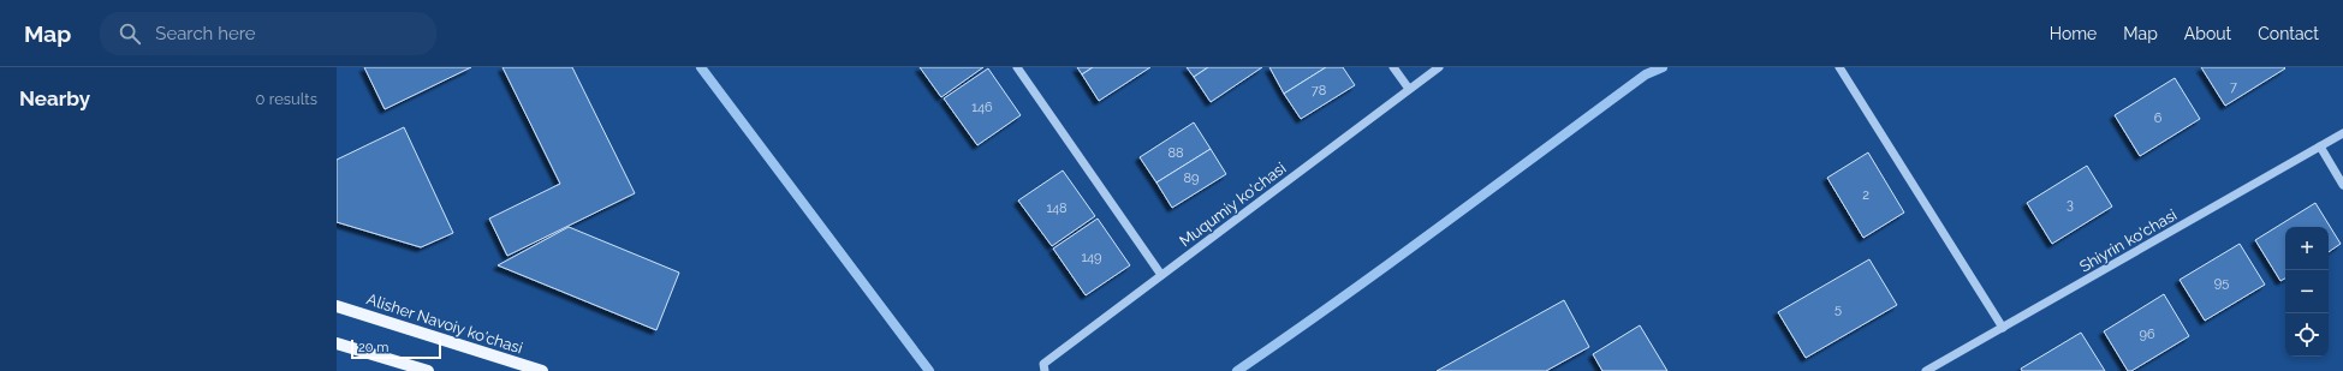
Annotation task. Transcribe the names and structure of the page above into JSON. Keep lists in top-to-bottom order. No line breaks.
{"streets":{"main road":["Alisher Navoiy ko'chasi"],"street":["Muqumiy ko'chasi","Shiyrin ko'chasi"]},"house_numbers":["7","78","146","6","88","89","2","3","148","149","95","5","96"],"scale_bar":"20 m","page":{"header":"Map","search":"Search here","nav":["Home","Map","About","Contact"],"heading":["Nearby","0 results"],"map_buttons":["+","−"],"scale":"20 m"}}
